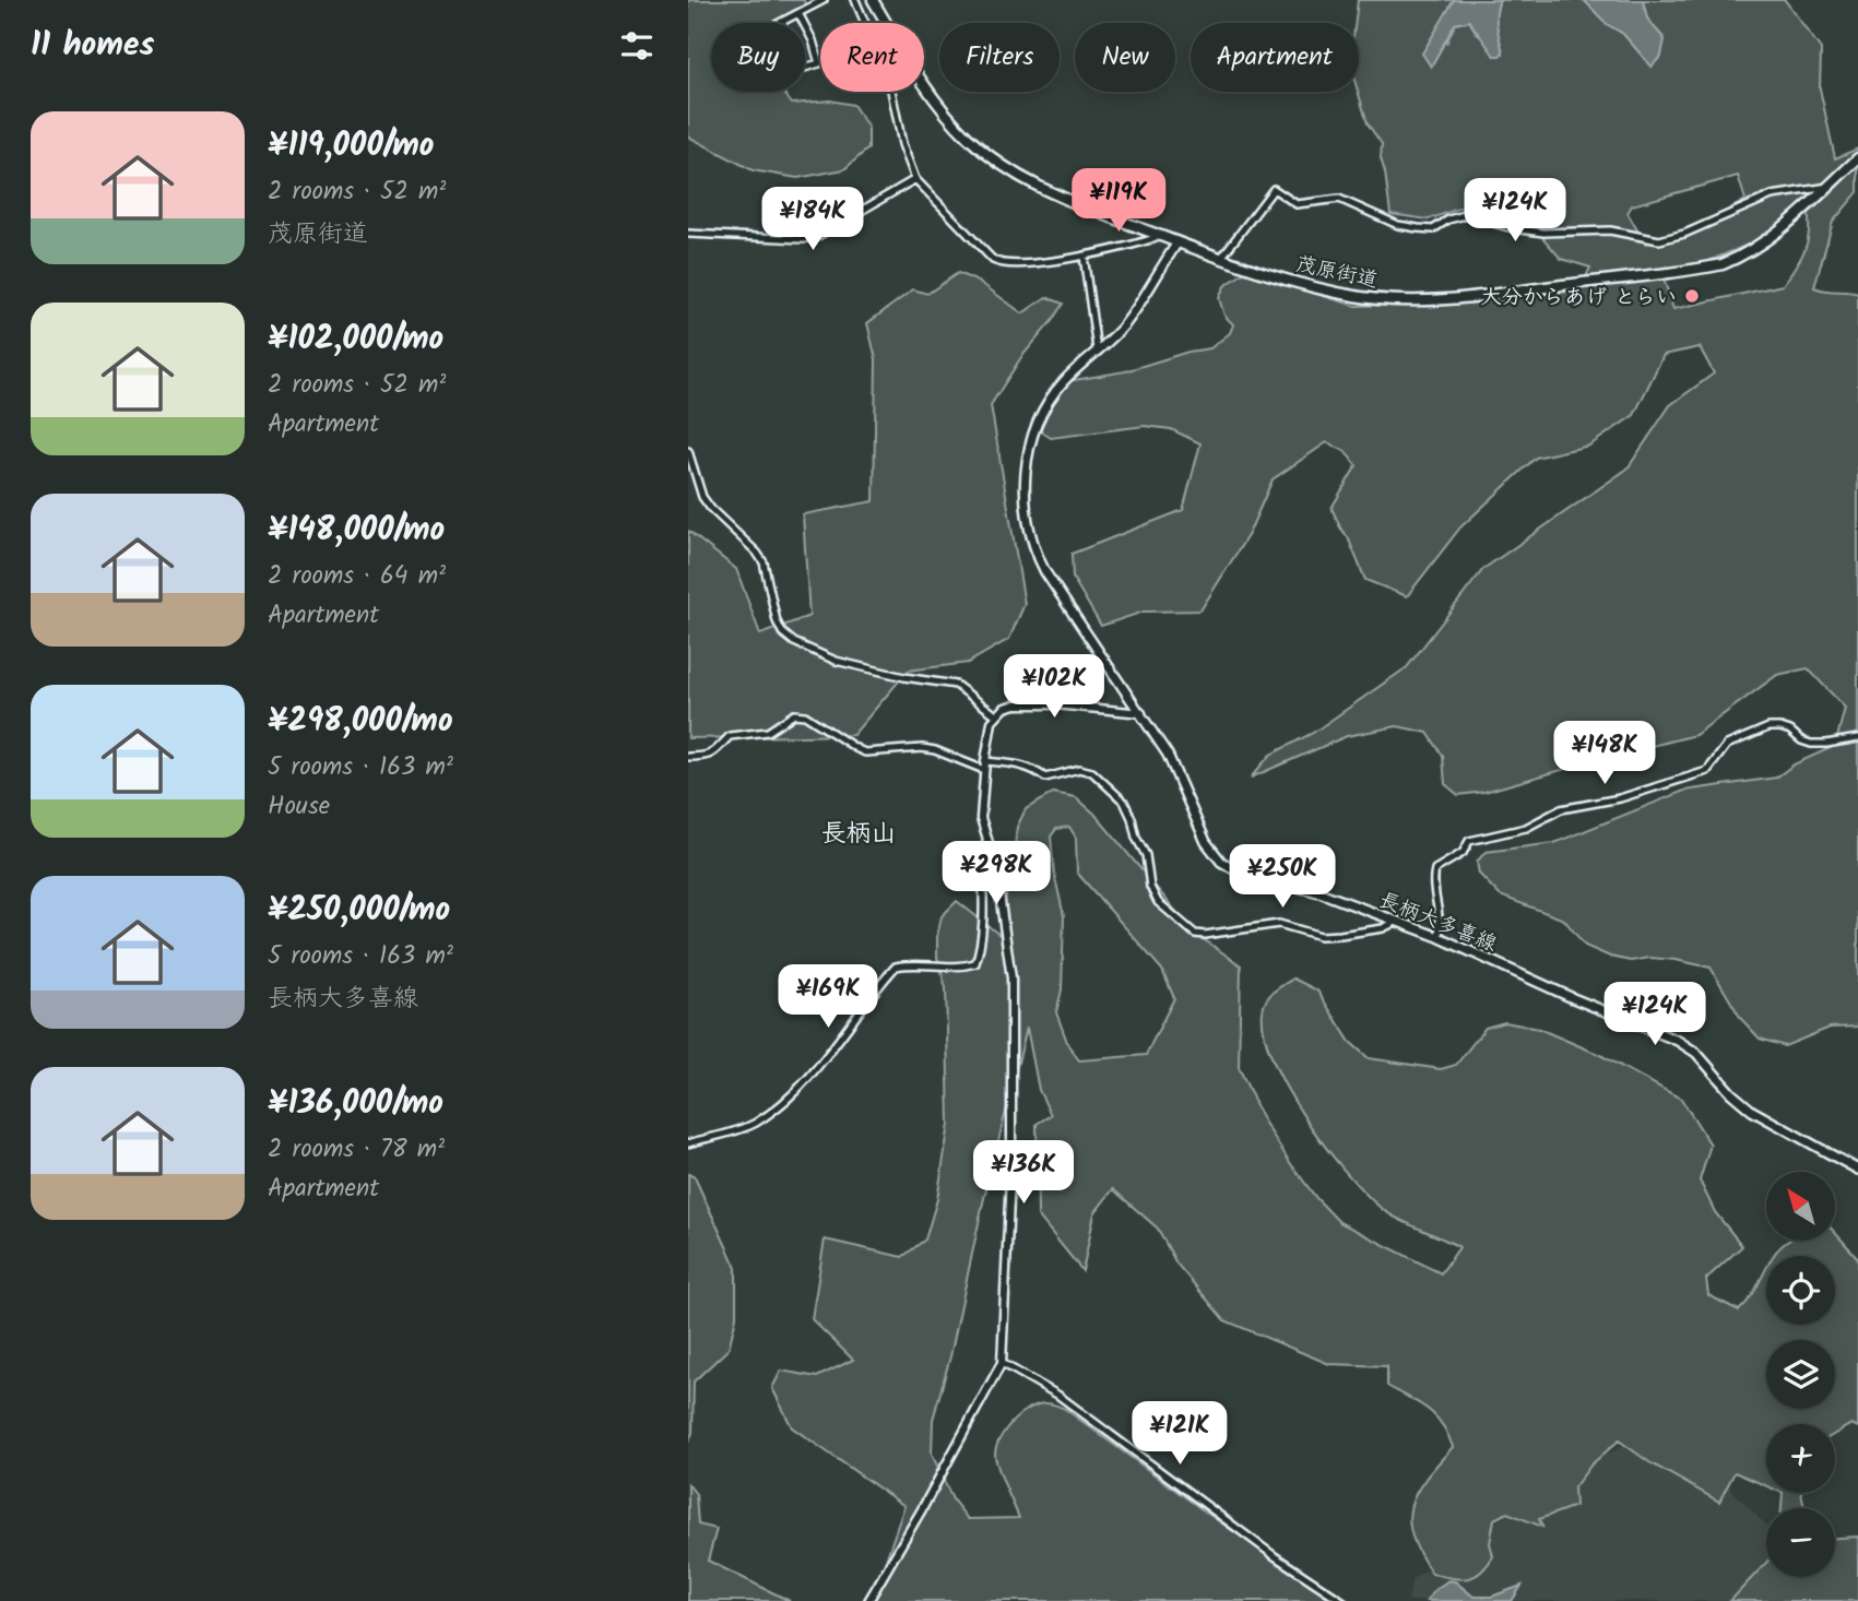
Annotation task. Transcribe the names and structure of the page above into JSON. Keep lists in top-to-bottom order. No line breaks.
{"streets":{"main road":["茂原街道","長柄大多喜線"]},"crossings":[["茂原街道","長柄大多喜線"]],"districts":["長柄山"],"places":["大分からあげ とらい"],"north":"top left","page":{"heading":"11 homes","chip":["Buy","Rent","Filters","New","Apartment"],"list":[{"name":"¥119,000/mo","note":"2 rooms · 52 m² · 茂原街道"},{"name":"¥102,000/mo","note":"2 rooms · 52 m² · Apartment"},{"name":"¥148,000/mo","note":"2 rooms · 64 m² · Apartment"},{"name":"¥298,000/mo","note":"5 rooms · 163 m² · House"},{"name":"¥250,000/mo","note":"5 rooms · 163 m² · 長柄大多喜線"},{"name":"¥136,000/mo","note":"2 rooms · 78 m² · Apartment"}],"price":["¥119K","¥124K","¥184K","¥102K","¥148K","¥298K","¥250K","¥169K","¥124K","¥136K","¥121K"],"map_buttons":["+","−"]}}
